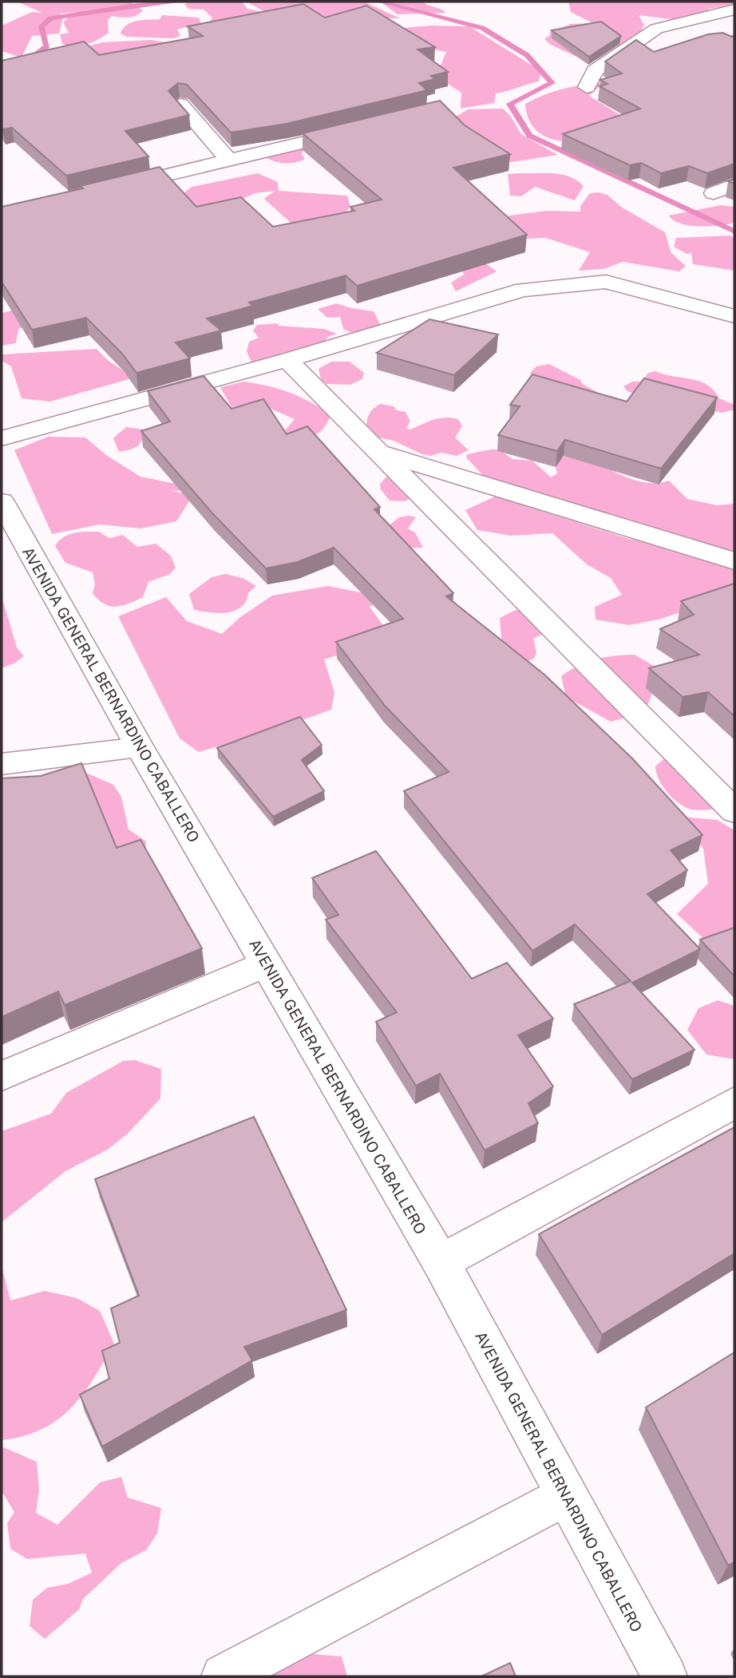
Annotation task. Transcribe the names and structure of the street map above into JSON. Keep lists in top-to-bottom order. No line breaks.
{"streets":{"street":["AVENIDA GENERAL BERNARDINO CABALLERO"]}}
